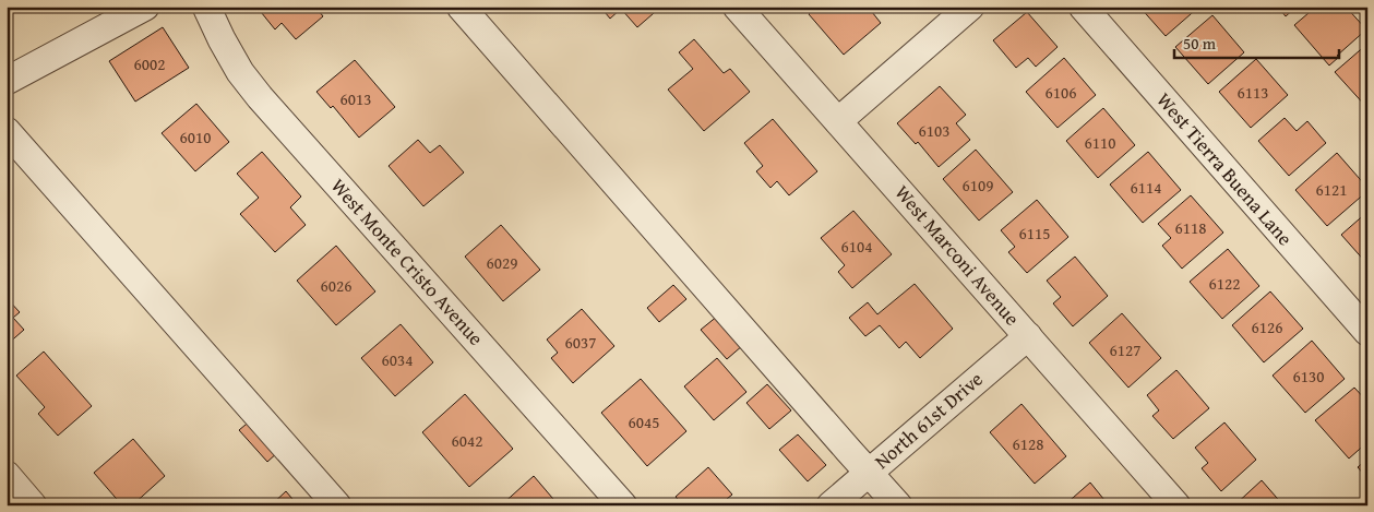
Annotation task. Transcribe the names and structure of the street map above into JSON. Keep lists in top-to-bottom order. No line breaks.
{"streets":{"street":["West Tierra Buena Lane","West Marconi Avenue","West Monte Cristo Avenue","North 61st Drive"]},"crossings":[["West Marconi Avenue","North 61st Drive"]],"house_numbers":["6002","6106","6113","6013","6103","6010","6110","6109","6114","6121","6118","6115","6104","6029","6122","6026","6126","6037","6127","6034","6130","6045","6042","6128"],"scale_bar":"50 m"}
